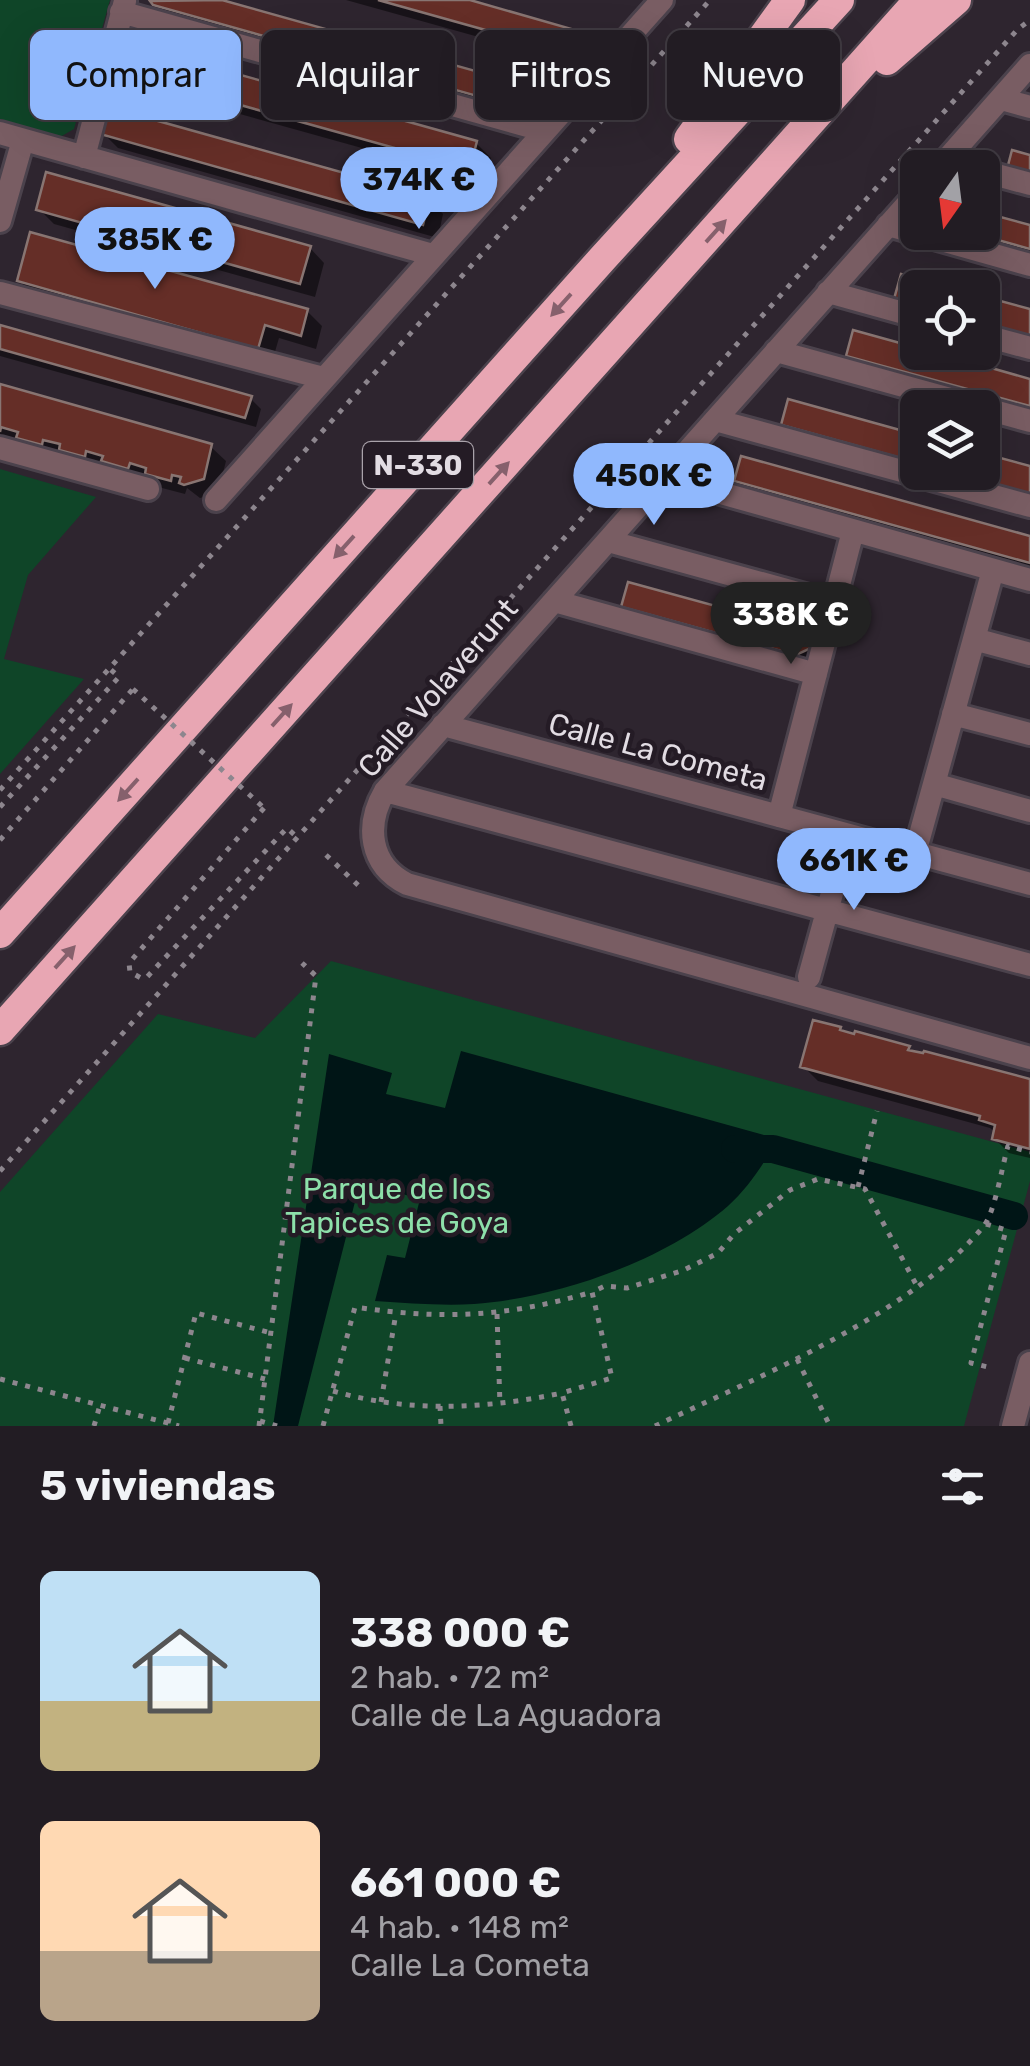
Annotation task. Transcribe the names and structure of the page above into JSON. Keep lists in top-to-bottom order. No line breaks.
{"streets":{"highway":["N-330"],"street":["Calle Volaverunt","Calle La Cometa"]},"crossings":[["Calle Volaverunt","Calle La Cometa"]],"parks":["Parque de los Tapices de Goya"],"north":"bottom","page":{"chip":["Comprar","Alquilar","Filtros","Nuevo"],"price":["374K €","385K €","450K €","338K €","661K €"],"heading":"5 viviendas","list":[{"name":"338 000 €","note":"2 hab. · 72 m² · Calle de La Aguadora"},{"name":"661 000 €","note":"4 hab. · 148 m² · Calle La Cometa"}]}}
